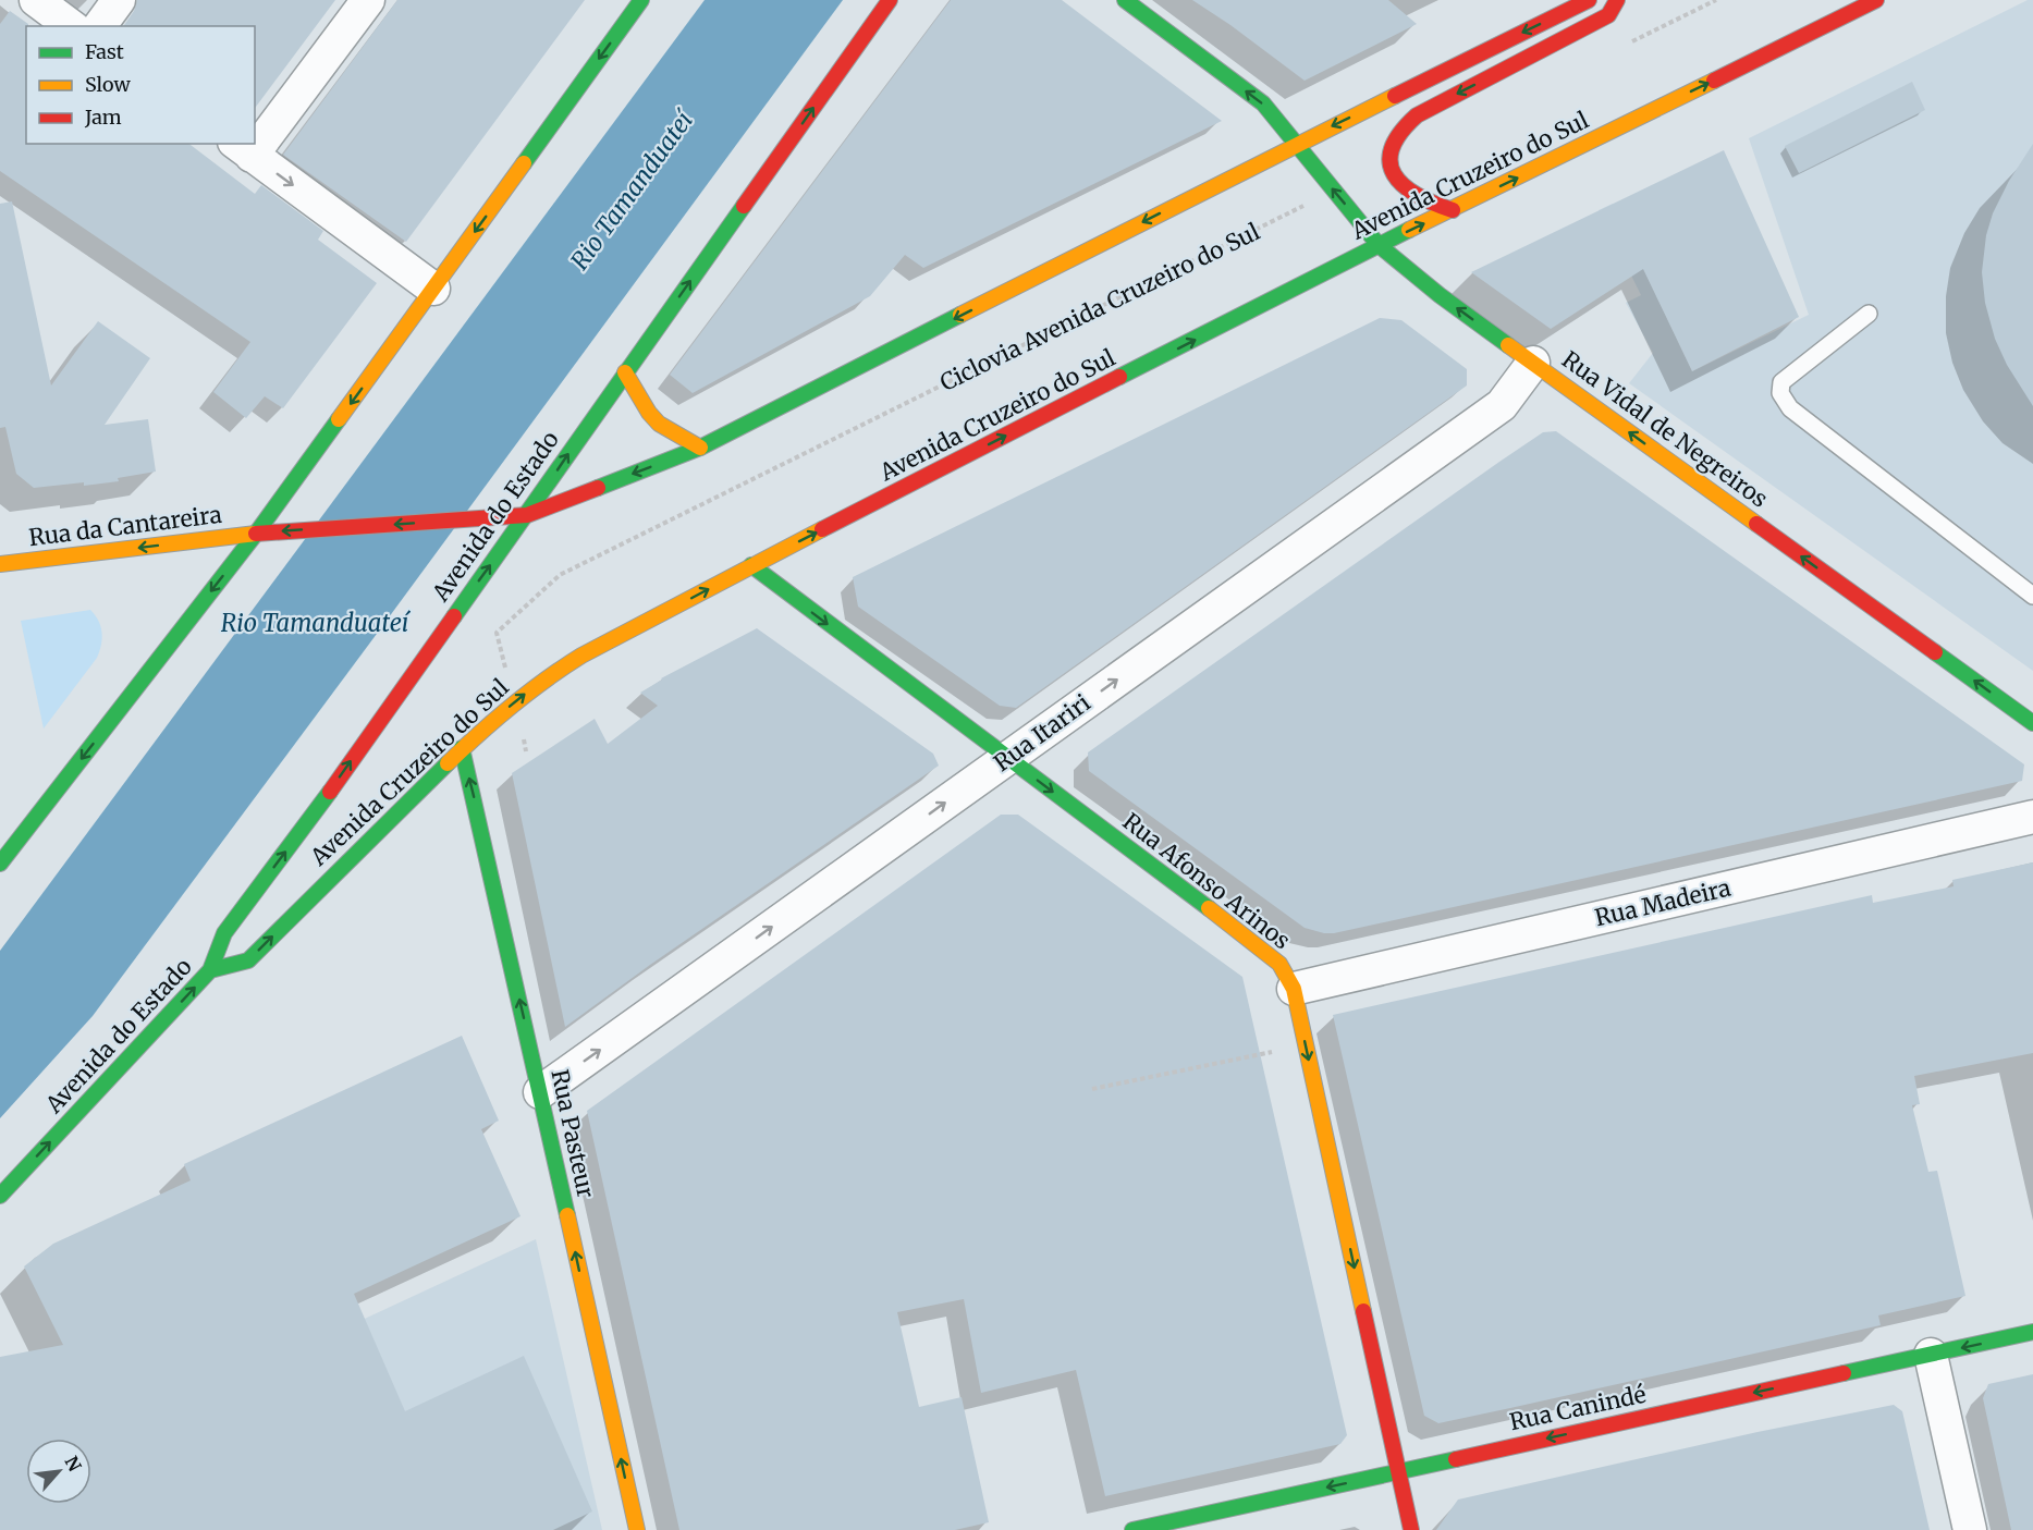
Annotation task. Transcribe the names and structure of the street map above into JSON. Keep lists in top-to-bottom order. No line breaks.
{"streets":{"main road":["Avenida Cruzeiro do Sul","Rua Vidal de Negreiros","Avenida do Estado","Rua da Cantareira","Rua Afonso Arinos","Rua Pasteur","Rua Canindé"],"street":["Rua Itariri","Rua Madeira"],"path":["Ciclovia Avenida Cruzeiro do Sul"]},"crossings":[["Avenida Cruzeiro do Sul","Rua Vidal de Negreiros"],["Avenida Cruzeiro do Sul","Avenida do Estado"],["Avenida Cruzeiro do Sul","Rua Afonso Arinos"],["Avenida Cruzeiro do Sul","Rua Pasteur"],["Ciclovia Avenida Cruzeiro do Sul","Rua Vidal de Negreiros"],["Rua Vidal de Negreiros","Rua Itariri"],["Rua Itariri","Rua Afonso Arinos"],["Rua Itariri","Rua Pasteur"],["Rua Afonso Arinos","Rua Madeira"],["Rua Afonso Arinos","Rua Canindé"]],"one_way":["Rua Vidal de Negreiros","Avenida do Estado","Rua da Cantareira","Rua Itariri","Rua Afonso Arinos","Rua Pasteur","Rua Canindé"],"water":["Rio Tamanduateí"],"legend":["Fast","Slow","Jam"],"north":"top right"}
